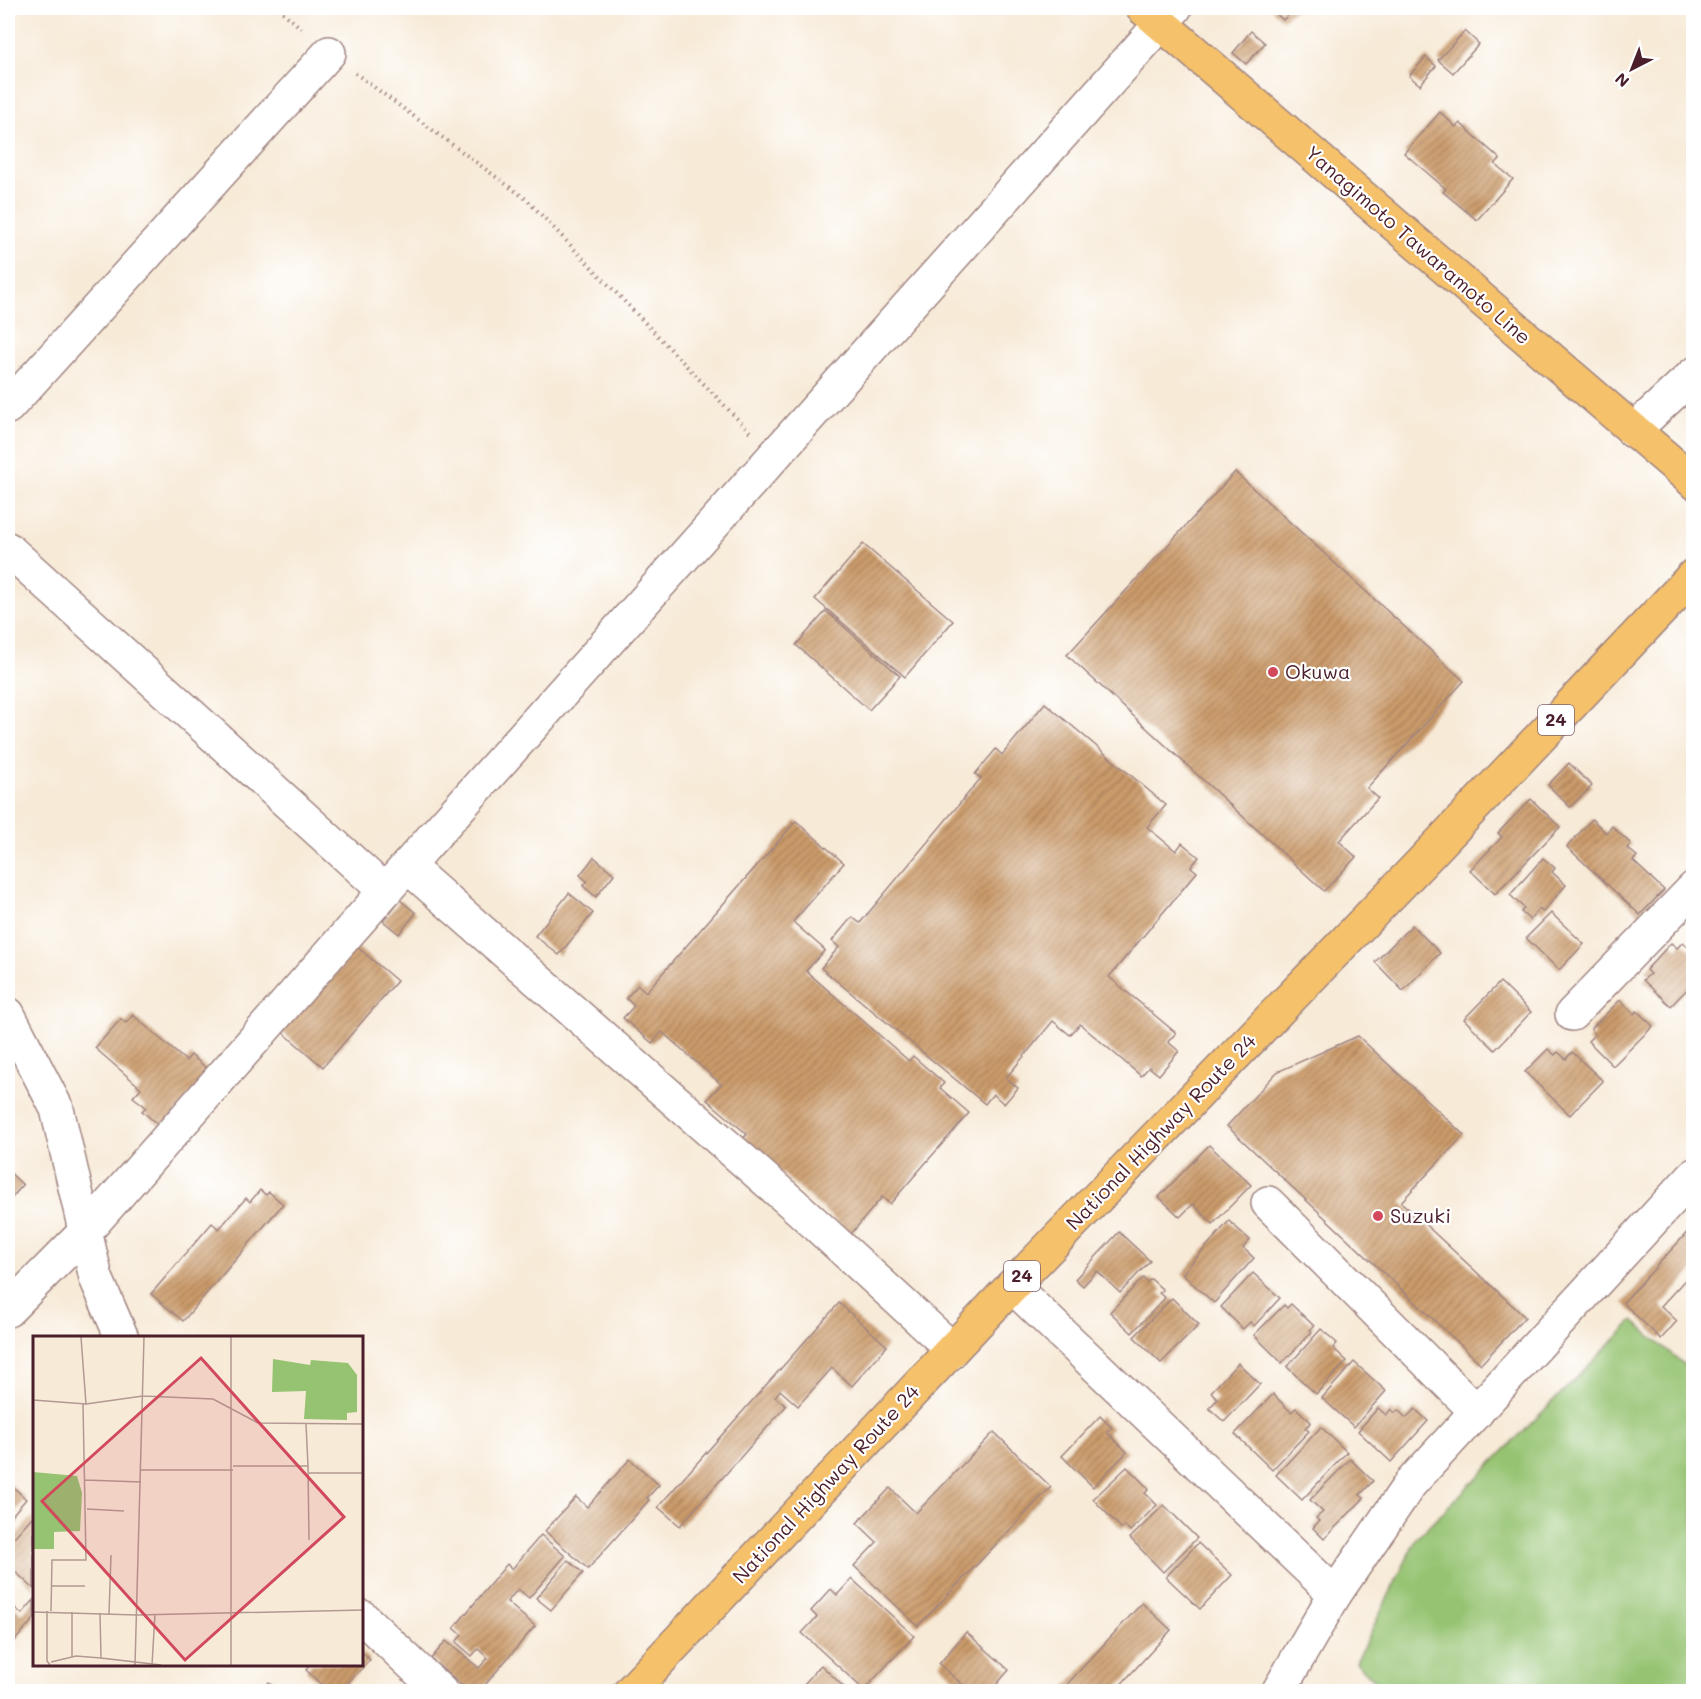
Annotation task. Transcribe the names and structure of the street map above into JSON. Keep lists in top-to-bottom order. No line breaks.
{"streets":{"main road":["Yanagimoto Tawaramoto Line","24","National Highway Route 24"]},"places":["Okuwa","Suzuki"],"north":"bottom left"}
